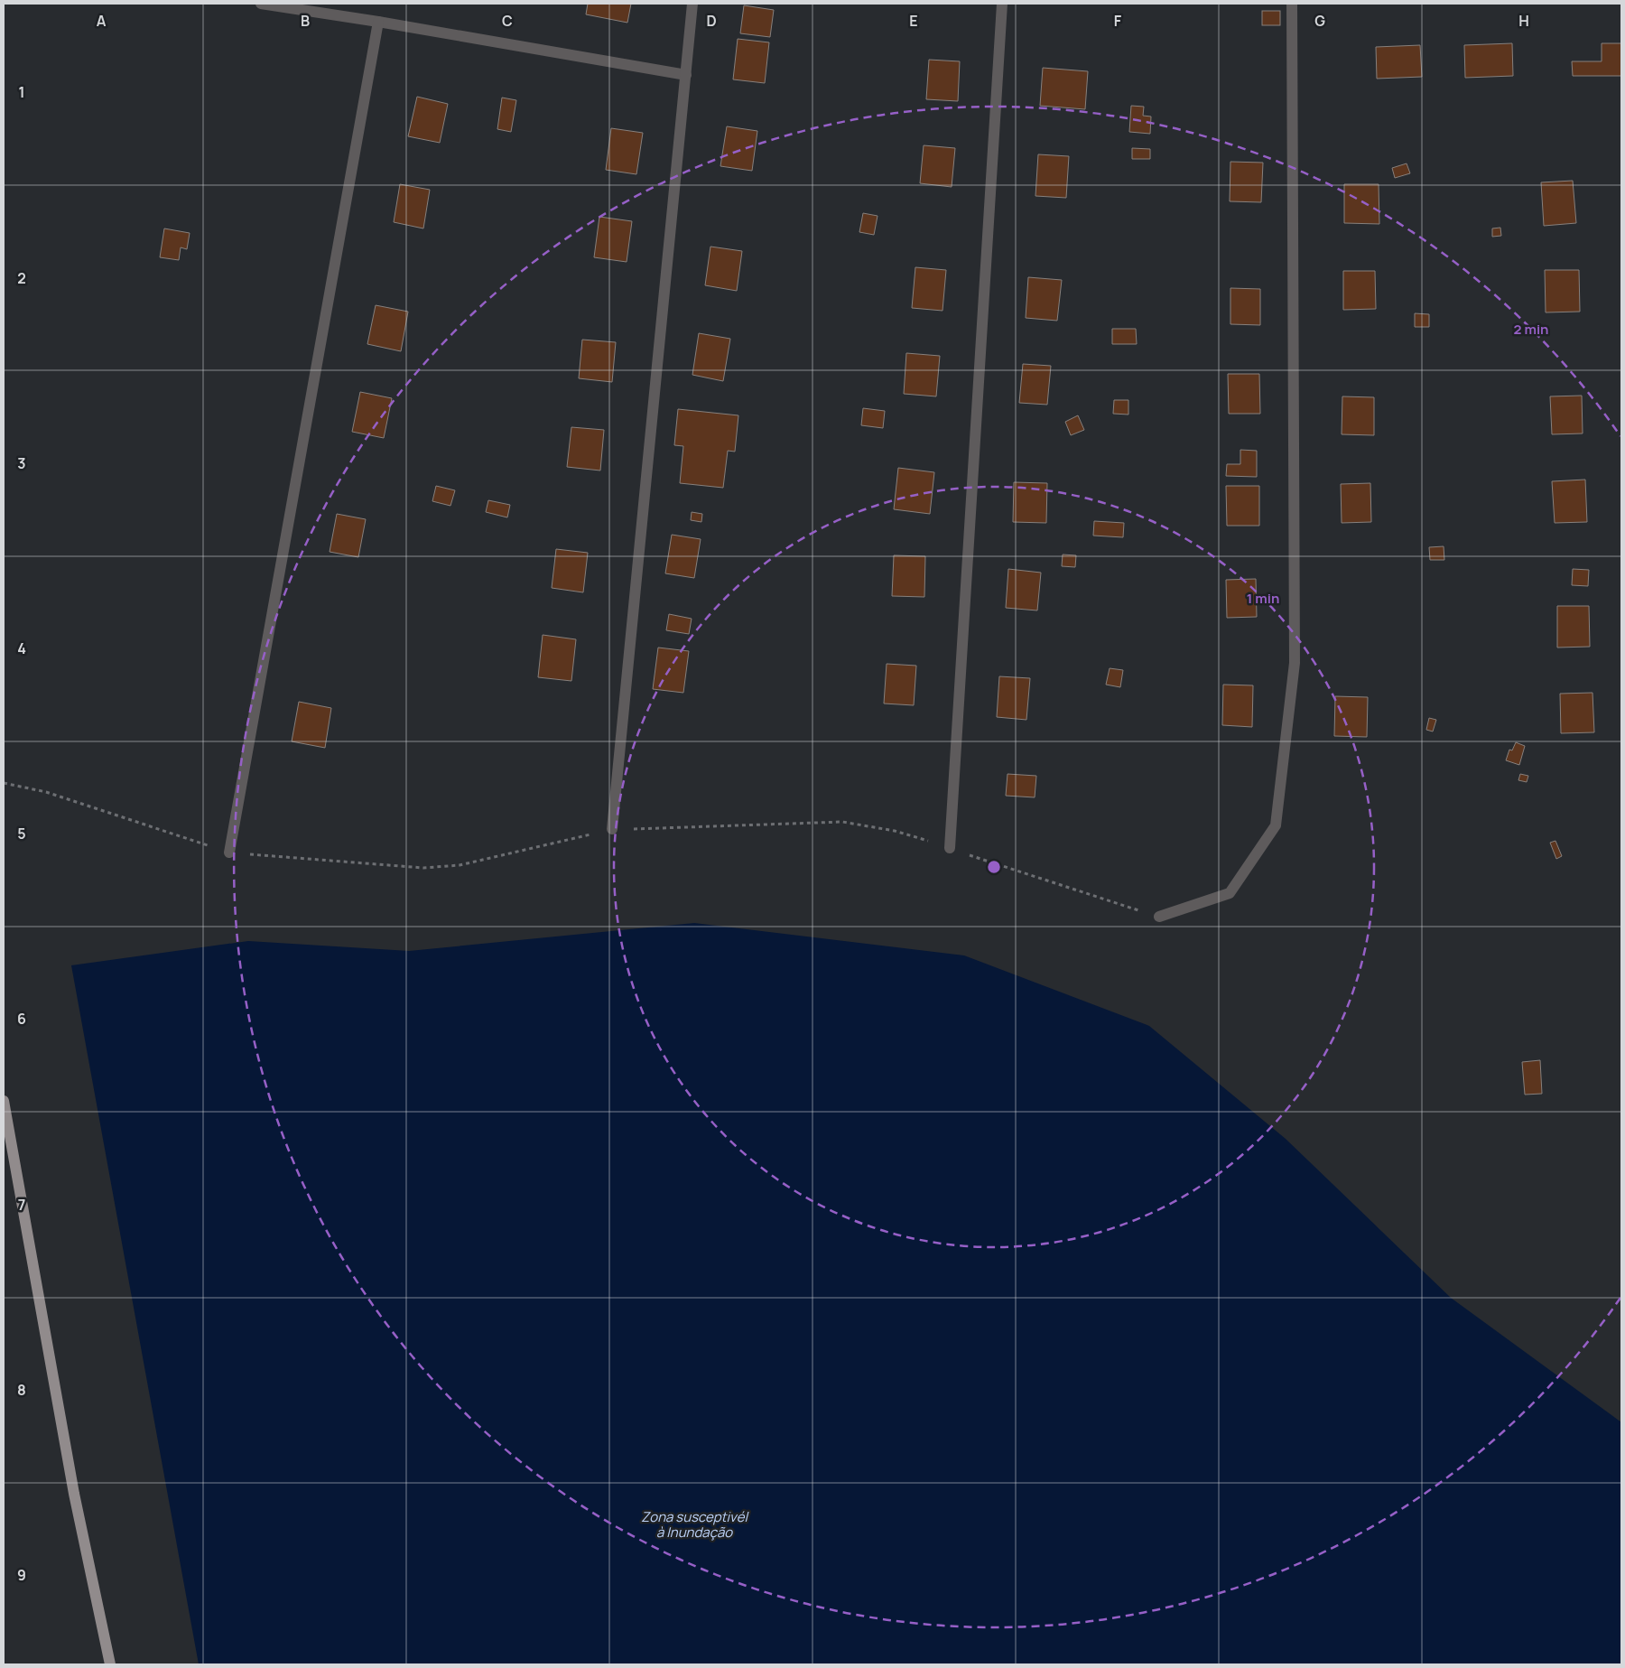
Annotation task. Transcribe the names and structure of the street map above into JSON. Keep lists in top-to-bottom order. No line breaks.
{"water":["Zona susceptivél à Inundação"],"grid":{"columns":["A","B","C","D","E","F","G","H"],"rows":["1","2","3","4","5","6","7","8","9"]},"rings":["2 min","1 min"]}
